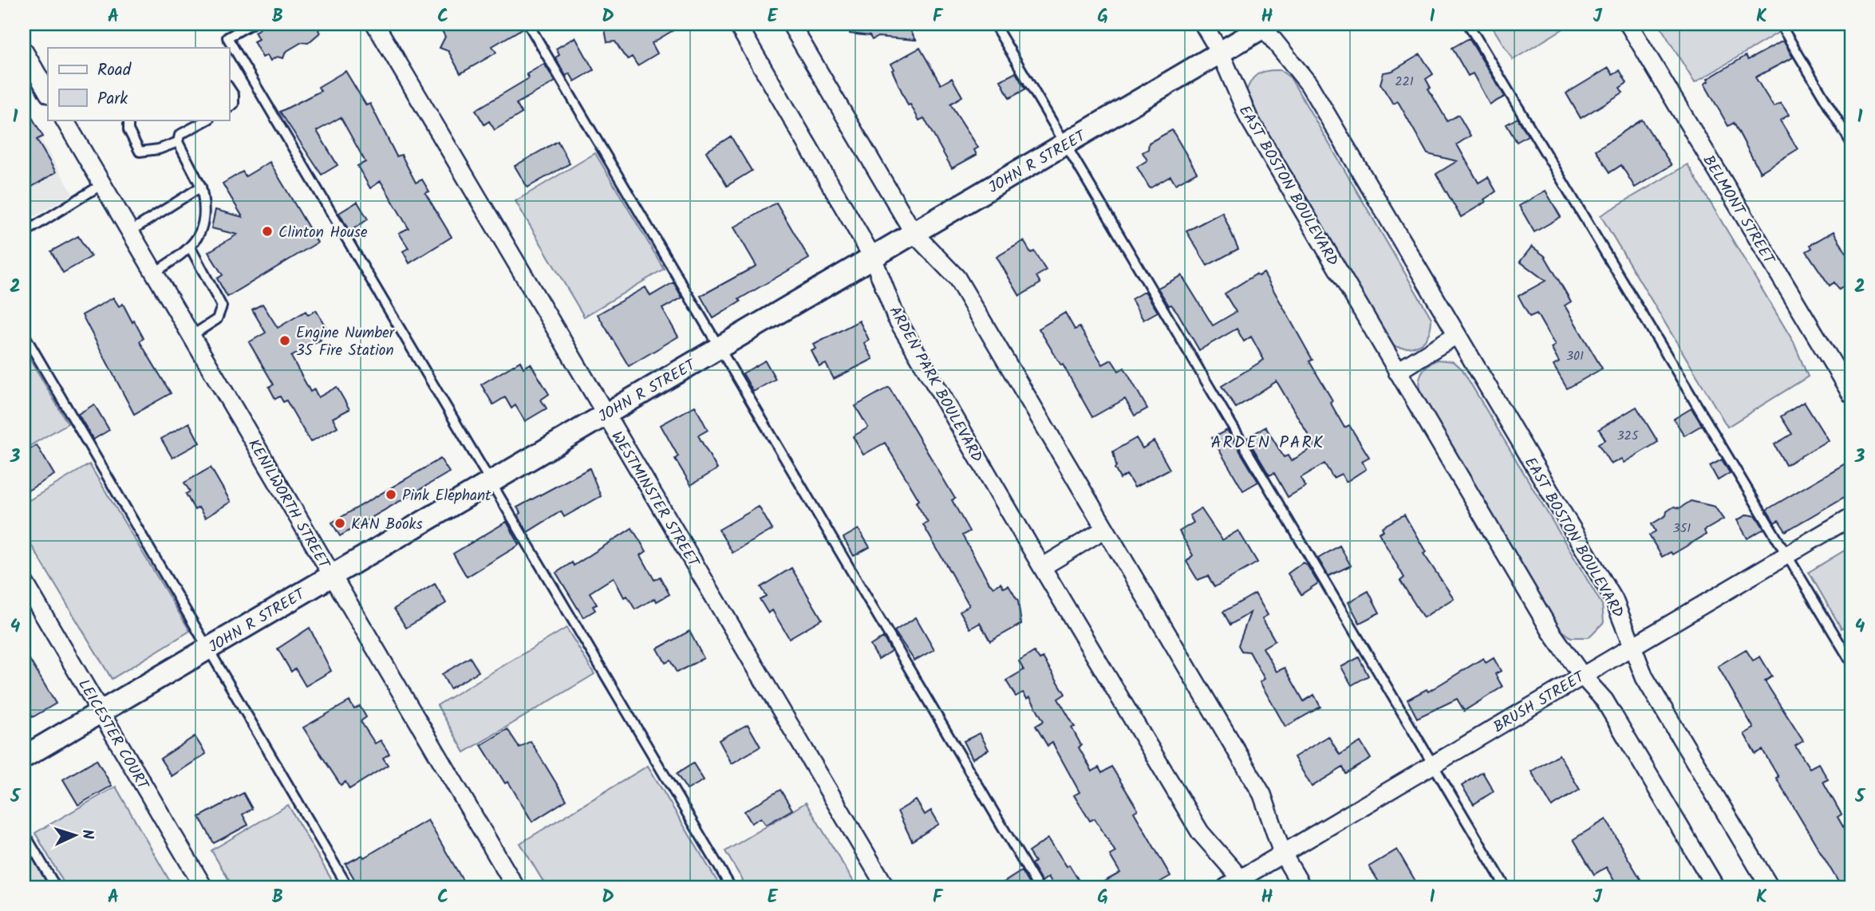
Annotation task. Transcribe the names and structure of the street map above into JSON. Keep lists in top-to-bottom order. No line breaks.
{"streets":{"street":["JOHN R STREET","EAST BOSTON BOULEVARD","BELMONT STREET","ARDEN PARK BOULEVARD","WESTMINSTER STREET","KENILWORTH STREET","BRUSH STREET","LEICESTER COURT"]},"crossings":[["JOHN R STREET","EAST BOSTON BOULEVARD"],["JOHN R STREET","ARDEN PARK BOULEVARD"],["JOHN R STREET","WESTMINSTER STREET"],["JOHN R STREET","KENILWORTH STREET"],["JOHN R STREET","LEICESTER COURT"],["EAST BOSTON BOULEVARD","BRUSH STREET"],["ARDEN PARK BOULEVARD","BRUSH STREET"]],"districts":["ARDEN PARK"],"places":["Clinton House","Engine Number 35 Fire Station","Pink Elephant","KAN Books"],"house_numbers":["221","301","325","351"],"legend":["Road","Park"],"north":"right","grid":{"columns":["A","B","C","D","E","F","G","H","I","J","K"],"rows":["1","2","3","4","5"]}}
